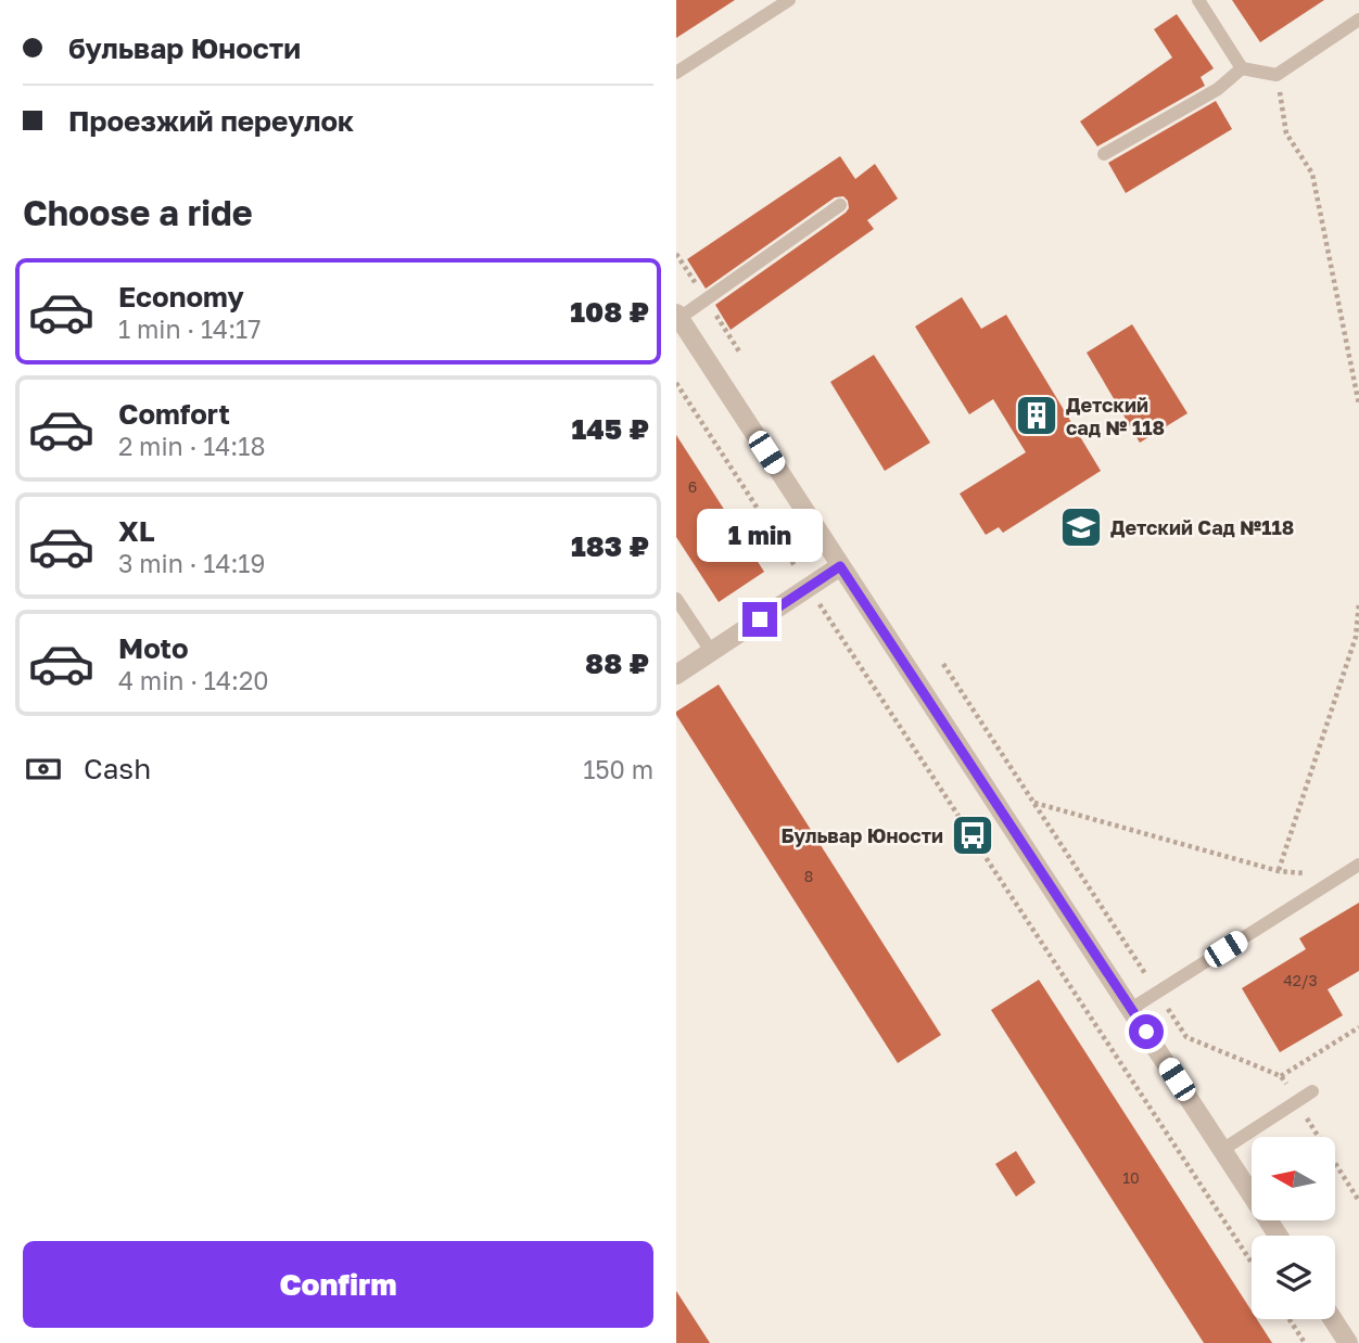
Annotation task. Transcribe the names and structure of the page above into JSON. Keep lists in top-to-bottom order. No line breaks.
{"places":{"building":["Детский сад № 118"],"school or university":["Детский Сад №118"],"bus stop":["Бульвар Юности"]},"house_numbers":["6","8","42/3","10"],"north":"left","page":{"banner":["бульвар Юности","Проезжий переулок"],"heading":"Choose a ride","list":[{"name":"Economy","note":"1 min · 14:17","value":"108 ₽"},{"name":"Comfort","note":"2 min · 14:18","value":"145 ₽"},{"name":"XL","note":"3 min · 14:19","value":"183 ₽"},{"name":"Moto","note":"4 min · 14:20","value":"88 ₽"}],"bubble":"1 min","pay":["Cash","150 m"],"buttons":"Confirm"}}
